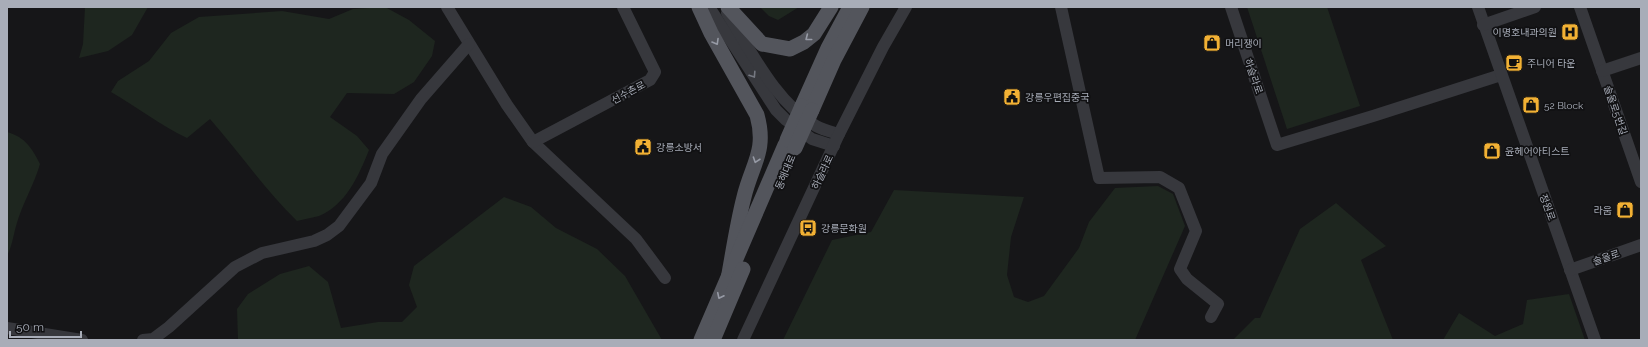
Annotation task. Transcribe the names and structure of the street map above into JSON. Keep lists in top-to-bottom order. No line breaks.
{"streets":{"main road":["동해대로"],"street":["하슬라로","선수촌로","솔올로5번길","정원로","솔올로"]},"crossings":[["하슬라로","정원로"],["정원로","솔올로"]],"places":{"hospital":["이명호내과의원"],"shop":["머리쟁이","52 Block","윤헤어아티스트","라움"],"cafe":["주니어 타운"],"public building":["강릉우편집중국","강릉소방서"],"bus stop":["강릉문화원"]},"scale_bar":"50 m"}
